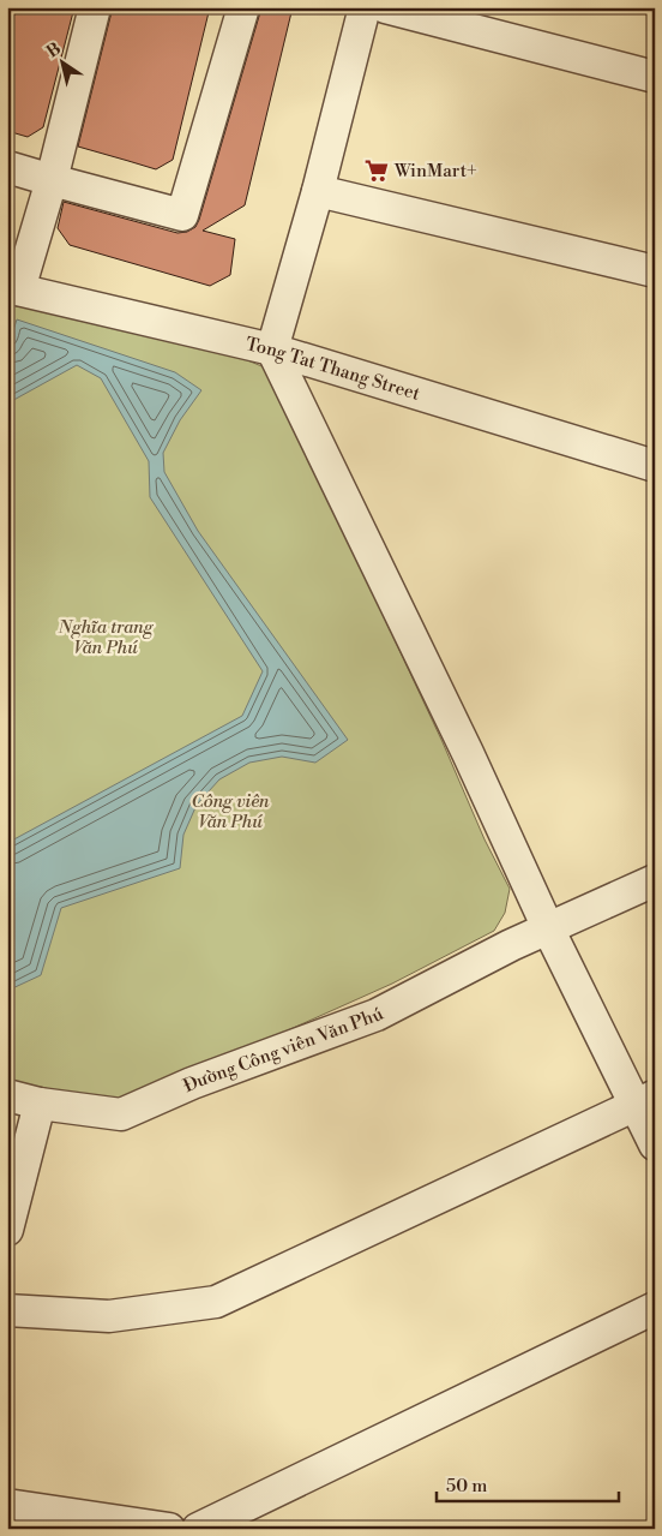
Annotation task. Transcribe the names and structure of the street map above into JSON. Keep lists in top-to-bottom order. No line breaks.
{"streets":{"street":["Tong Tat Thang Street","Đường Công viên Văn Phú"]},"parks":["Nghĩa trang Văn Phú","Công viên Văn Phú"],"places":{"supermarket":["WinMart+"]},"scale_bar":"50 m","north":"top left"}
